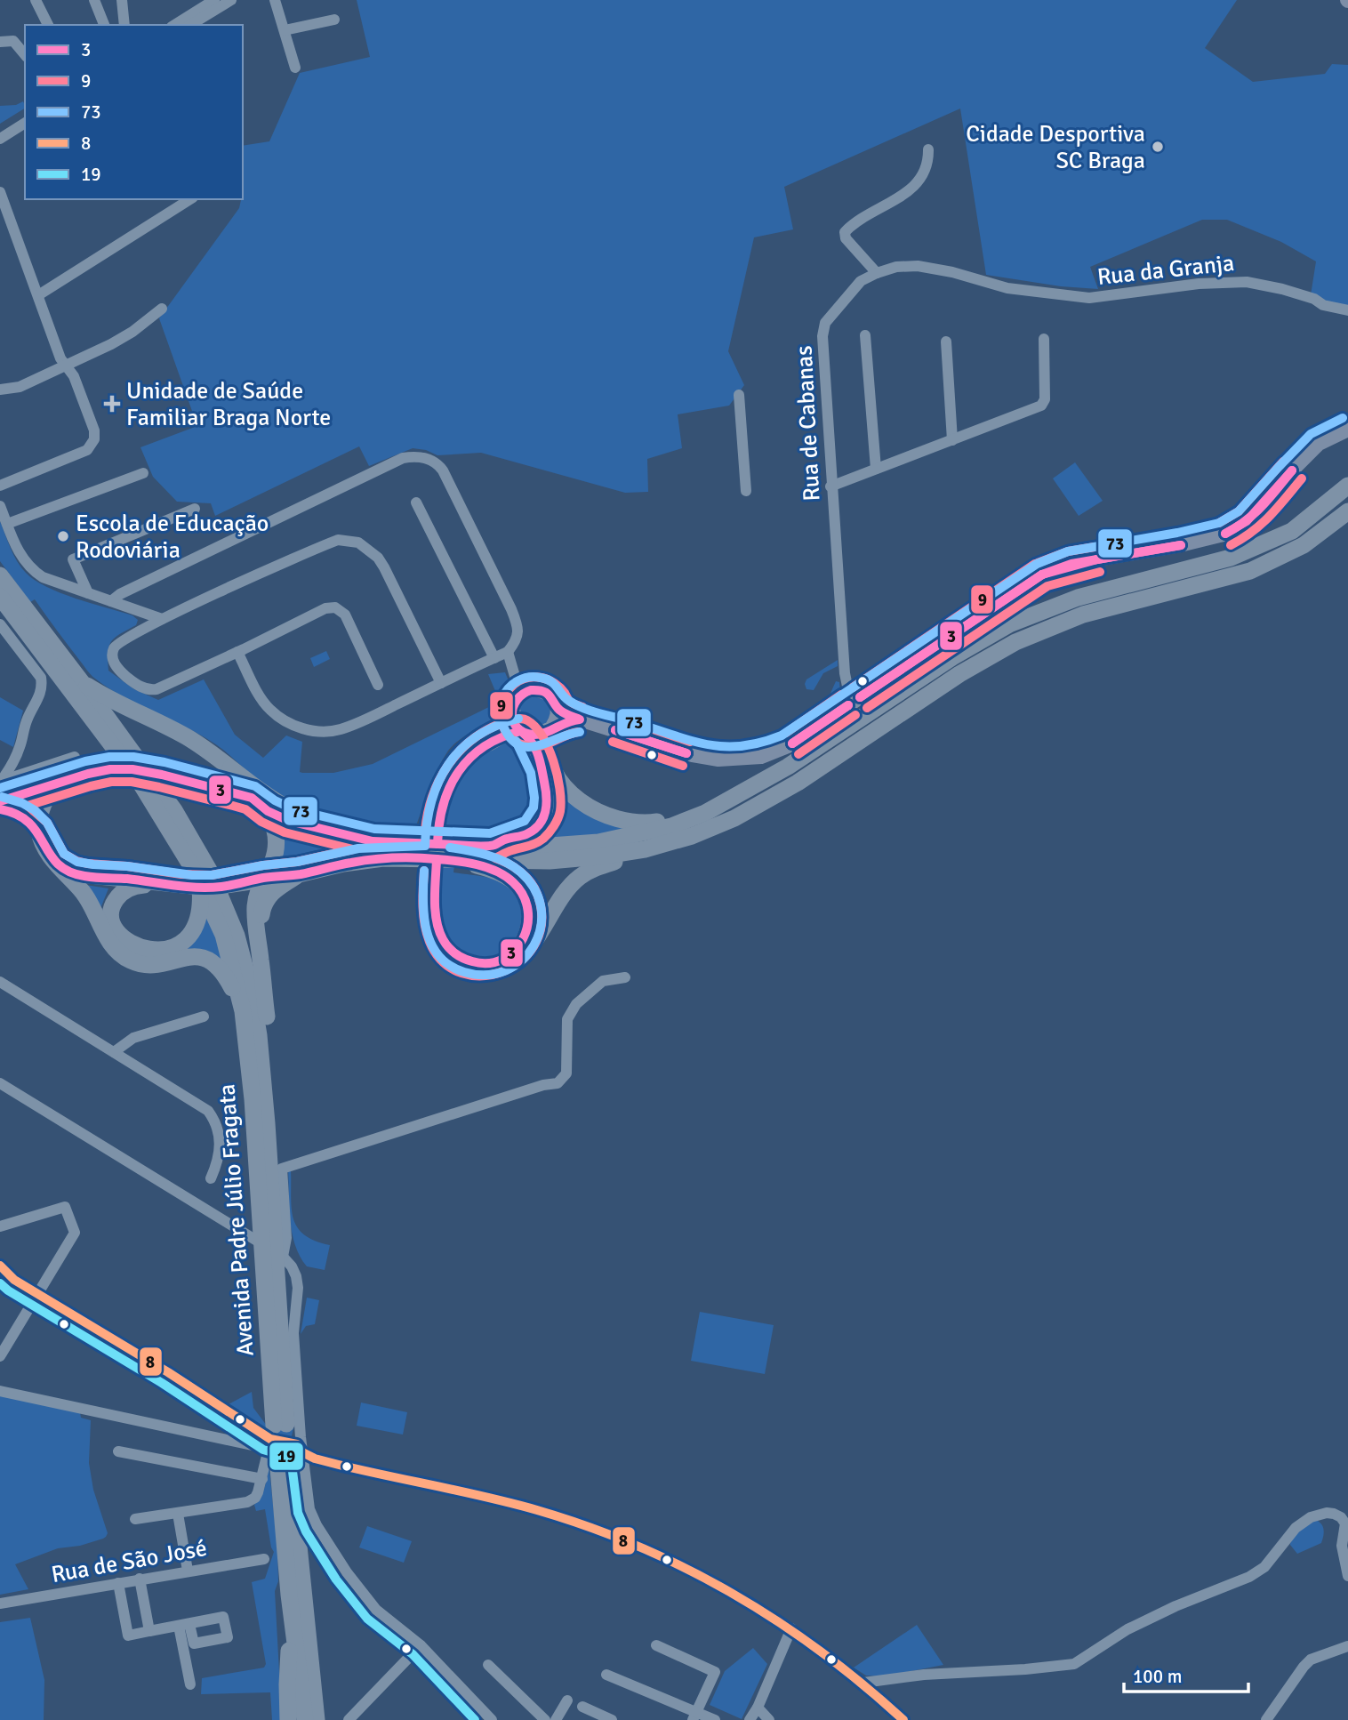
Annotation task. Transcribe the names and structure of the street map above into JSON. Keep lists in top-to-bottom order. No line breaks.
{"streets":{"highway":["Avenida Padre Júlio Fragata"],"street":["Rua da Granja","Rua de Cabanas","Rua de São José"]},"crossings":[["Rua da Granja","Rua de Cabanas"]],"places":{"other":["Cidade Desportiva SC Braga","Escola de Educação Rodoviária"],"health":["Unidade de Saúde Familiar Braga Norte"]},"lines":["transit line 73","transit line 9","transit line 3","transit line 8","transit line 19"],"legend":["3","9","73","8","19"],"scale_bar":"100 m"}
